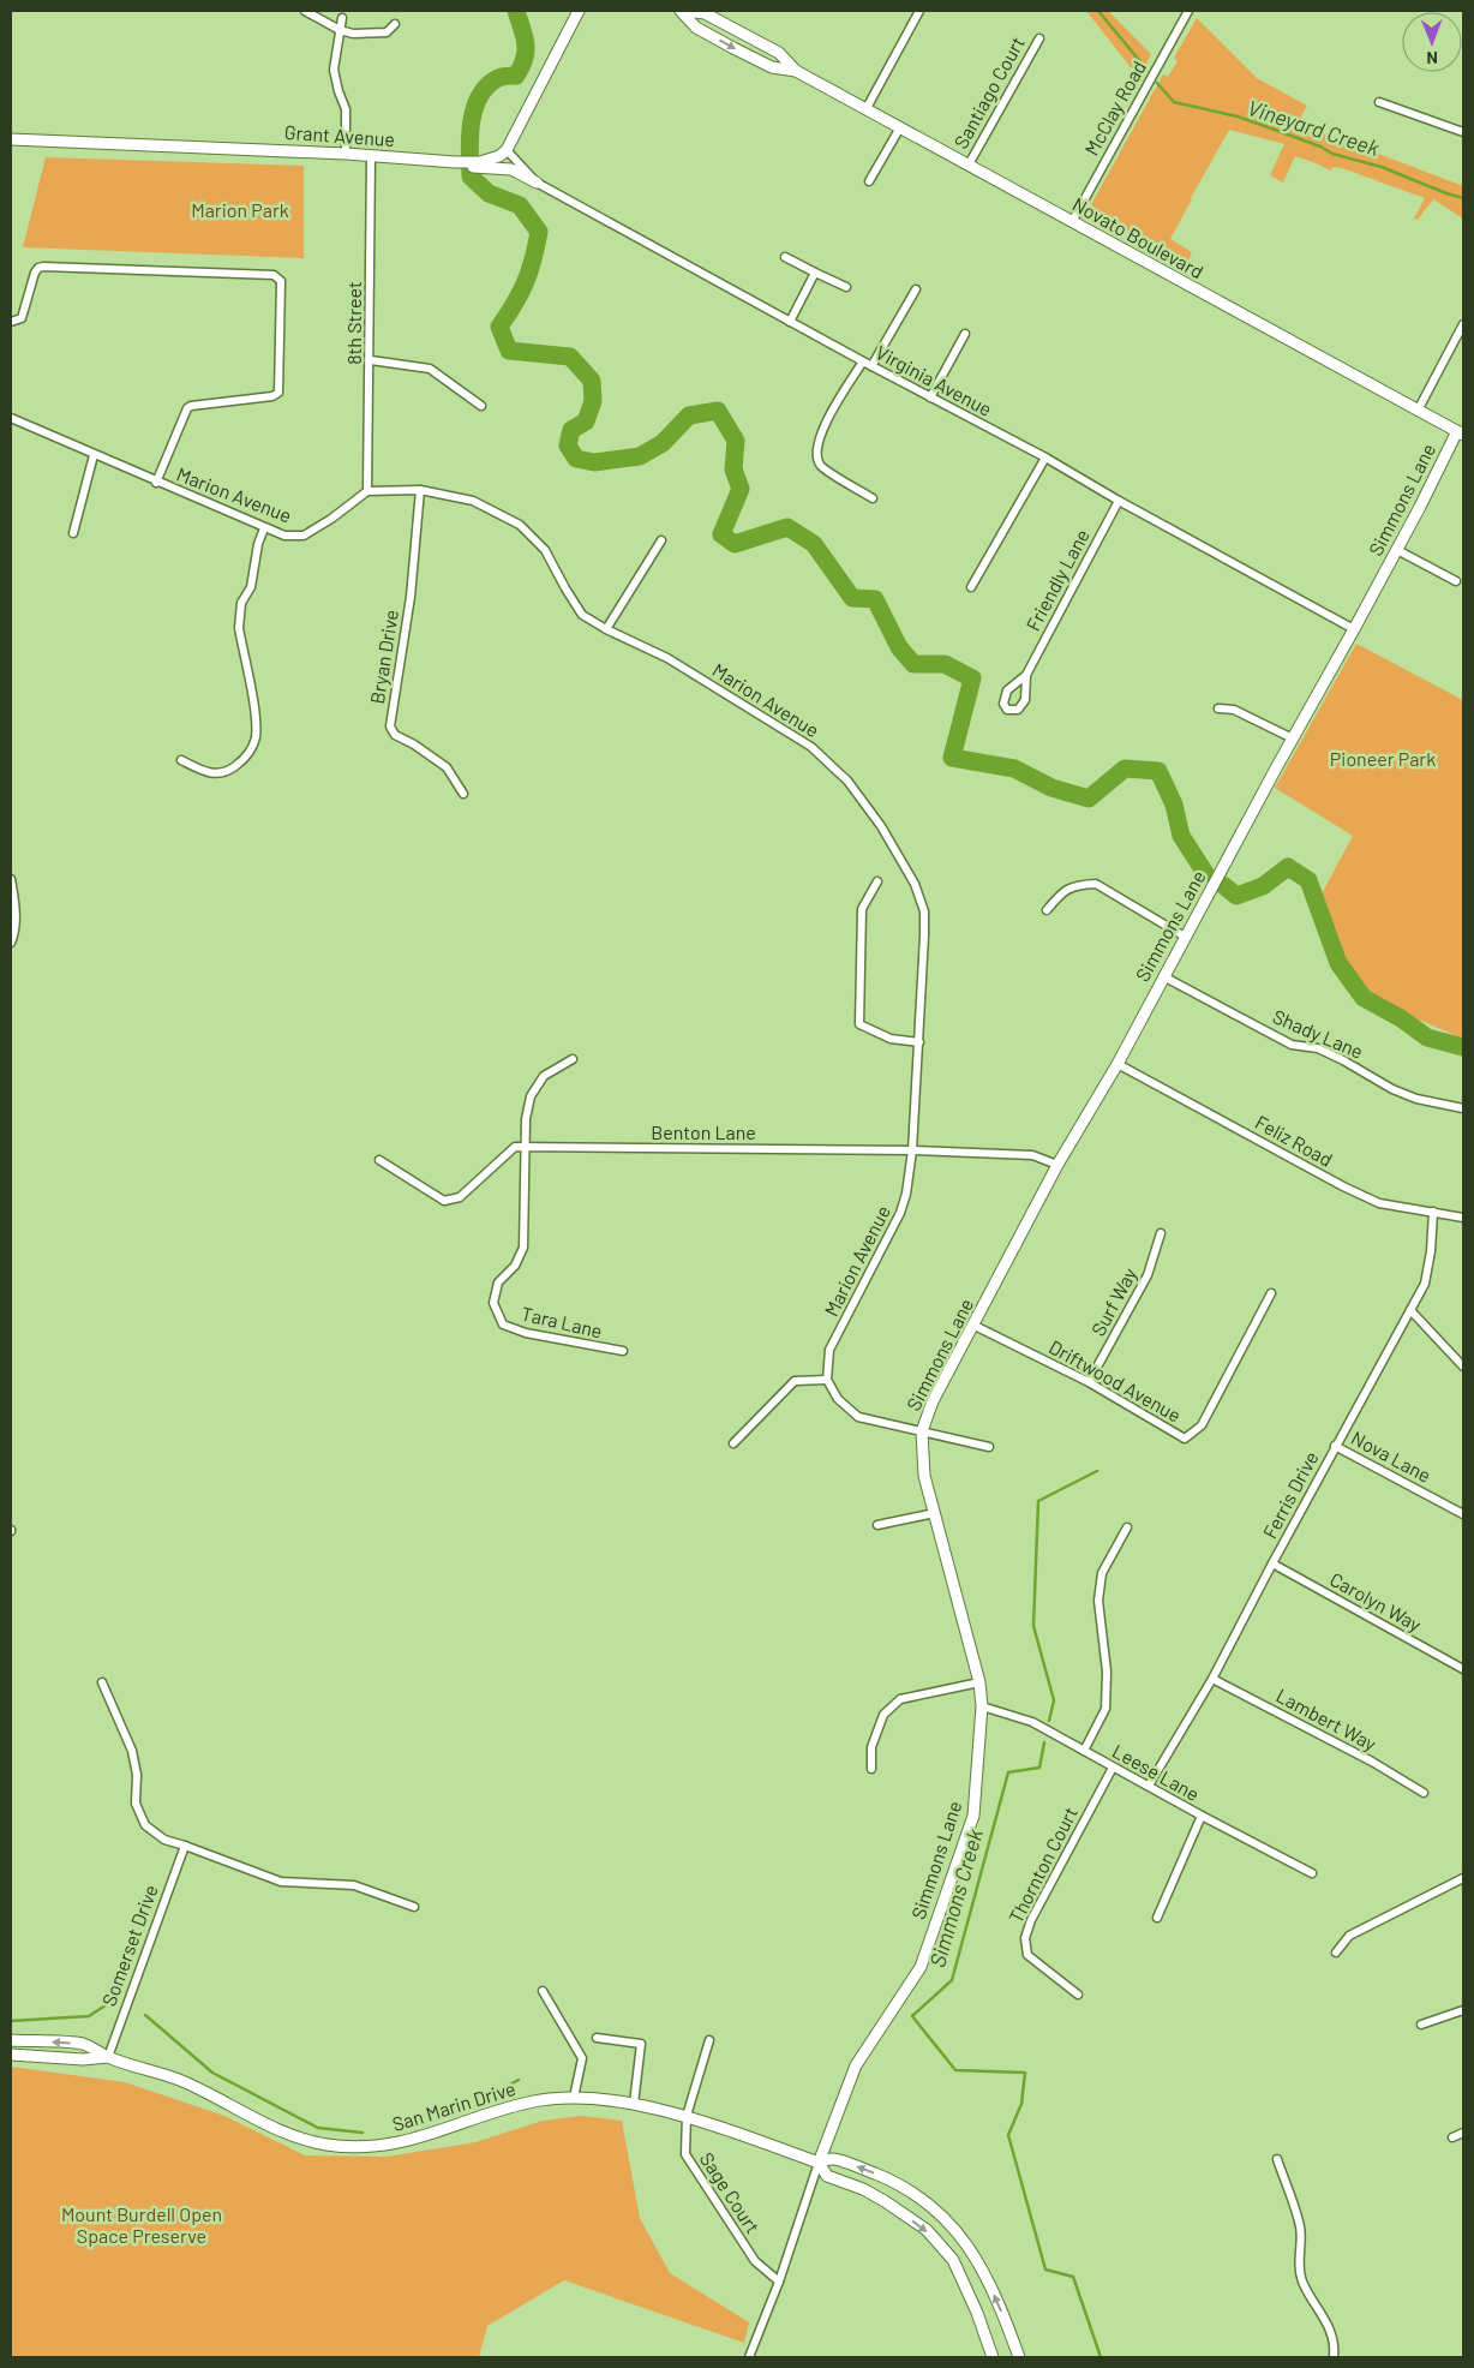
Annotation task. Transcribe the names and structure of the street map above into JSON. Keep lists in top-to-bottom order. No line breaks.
{"streets":{"street":["Santiago Court","McClay Road","Grant Avenue","Novato Boulevard","8th Street","Virginia Avenue","Marion Avenue","Simmons Lane","Friendly Lane","Bryan Drive","Shady Lane","Benton Lane","Feliz Road","Surf Way","Tara Lane","Driftwood Avenue","Nova Lane","Ferris Drive","Carolyn Way","Lambert Way","Leese Lane","Thornton Court","Somerset Drive","San Marin Drive","Sage Court"]},"crossings":[["Santiago Court","Novato Boulevard"],["McClay Road","Novato Boulevard"],["Grant Avenue","8th Street"],["Grant Avenue","Virginia Avenue"],["Novato Boulevard","Simmons Lane"],["8th Street","Marion Avenue"],["Virginia Avenue","Simmons Lane"],["Virginia Avenue","Friendly Lane"],["Marion Avenue","Bryan Drive"],["Marion Avenue","Benton Lane"],["Simmons Lane","Shady Lane"],["Simmons Lane","Benton Lane"],["Simmons Lane","Feliz Road"],["Simmons Lane","Driftwood Avenue"],["Simmons Lane","Leese Lane"],["Simmons Lane","San Marin Drive"],["Simmons Lane","Sage Court"],["Benton Lane","Tara Lane"],["Feliz Road","Ferris Drive"],["Surf Way","Driftwood Avenue"],["Nova Lane","Ferris Drive"],["Ferris Drive","Carolyn Way"],["Ferris Drive","Lambert Way"],["Ferris Drive","Leese Lane"],["Leese Lane","Thornton Court"],["Somerset Drive","San Marin Drive"],["San Marin Drive","Sage Court"]],"water":["Vineyard Creek","Simmons Creek"],"parks":["Marion Park","Pioneer Park","Mount Burdell Open Space Preserve"],"north":"bottom"}
